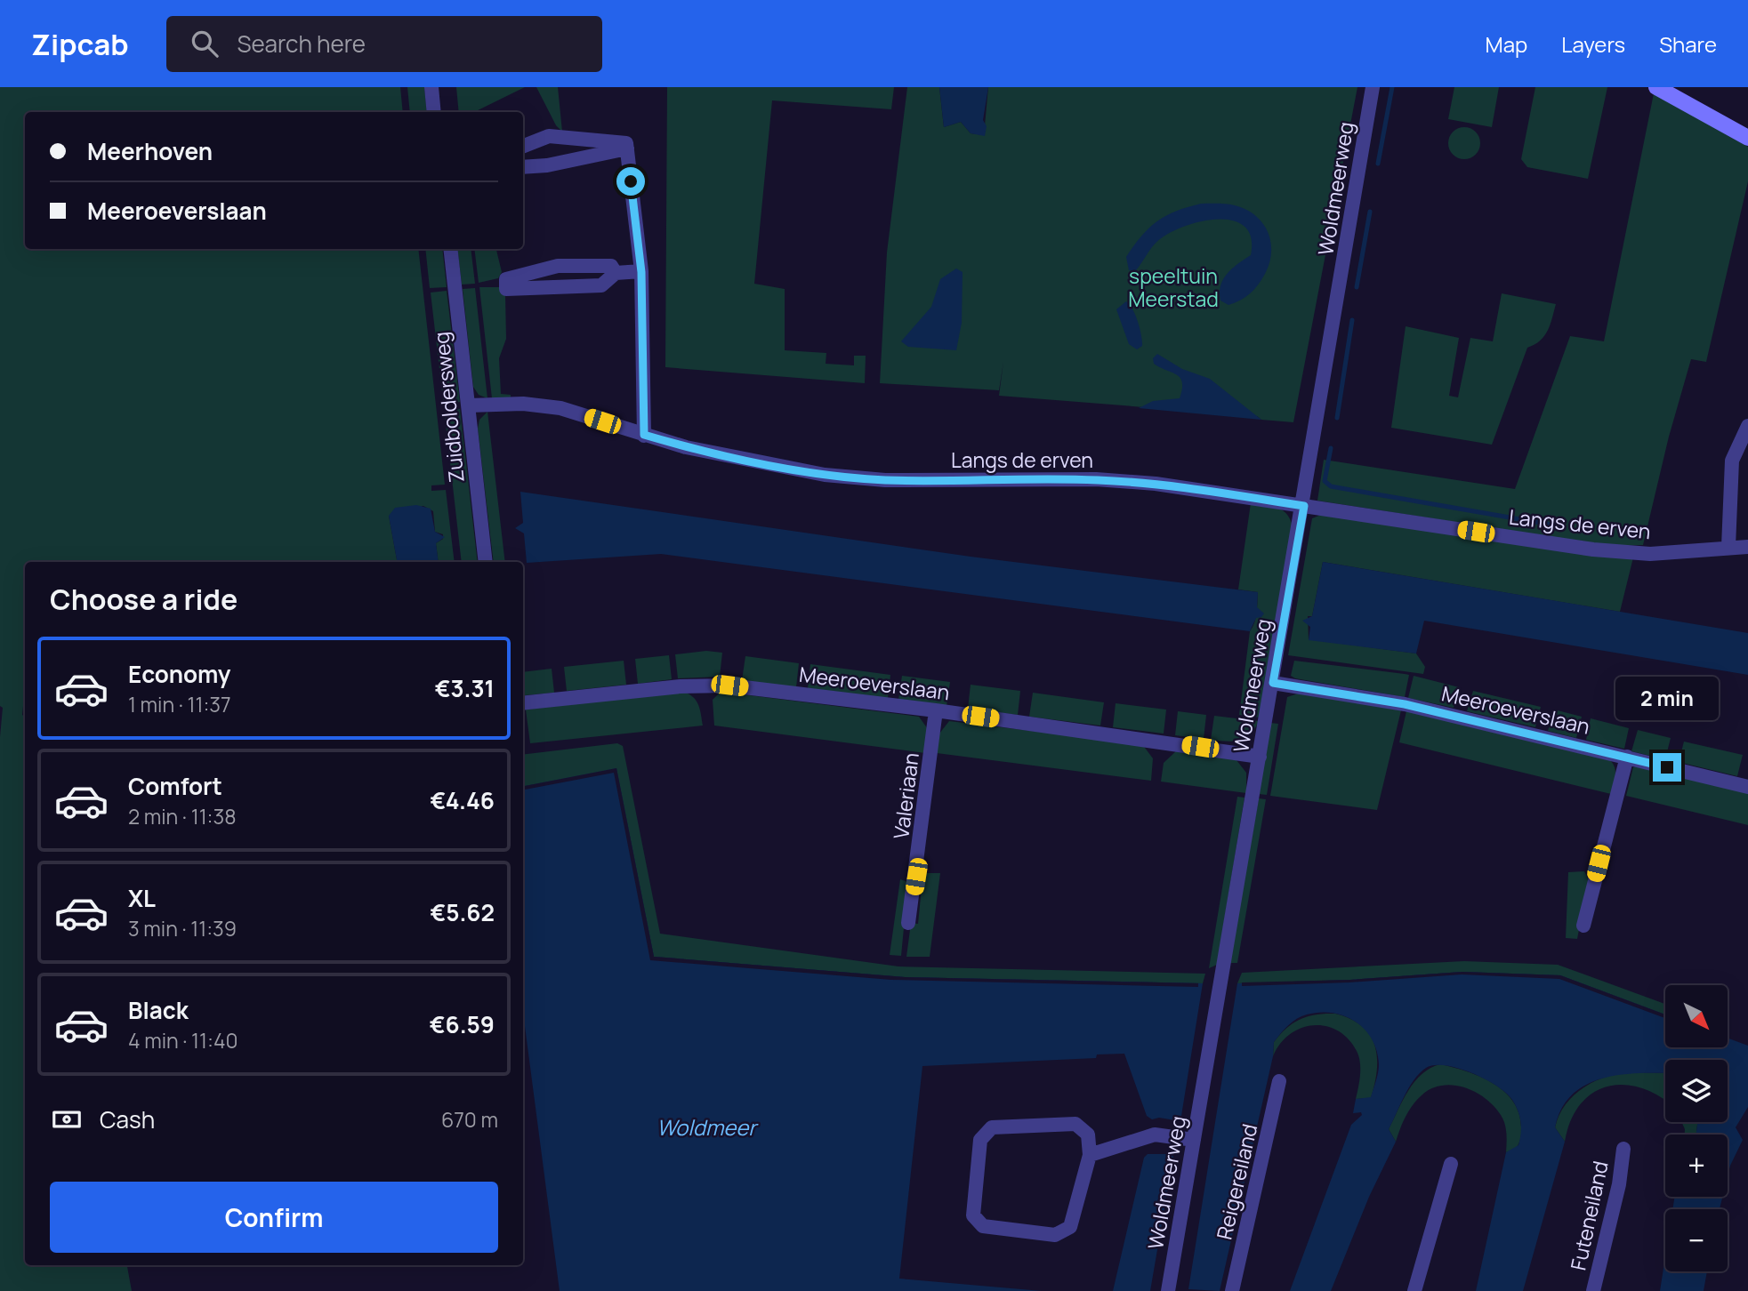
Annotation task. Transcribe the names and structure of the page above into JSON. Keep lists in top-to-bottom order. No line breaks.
{"streets":{"street":["Woldmeerweg","Zuidboldersweg","Langs de erven","Meeroeverslaan","Valeriaan","Reigereiland","Futeneiland"]},"crossings":[["Woldmeerweg","Langs de erven"],["Woldmeerweg","Meeroeverslaan"],["Zuidboldersweg","Langs de erven"],["Meeroeverslaan","Valeriaan"]],"water":["Woldmeer"],"parks":["speeltuin Meerstad"],"north":"bottom right","page":{"header":"Zipcab","search":"Search here","nav":["Map","Layers","Share"],"banner":["Meerhoven","Meeroeverslaan"],"heading":"Choose a ride","list":[{"name":"Economy","note":"1 min · 11:37","value":"€3.31"},{"name":"Comfort","note":"2 min · 11:38","value":"€4.46"},{"name":"XL","note":"3 min · 11:39","value":"€5.62"},{"name":"Black","note":"4 min · 11:40","value":"€6.59"}],"bubble":"2 min","map_buttons":["+","−"],"pay":["Cash","670 m"],"buttons":"Confirm"}}
